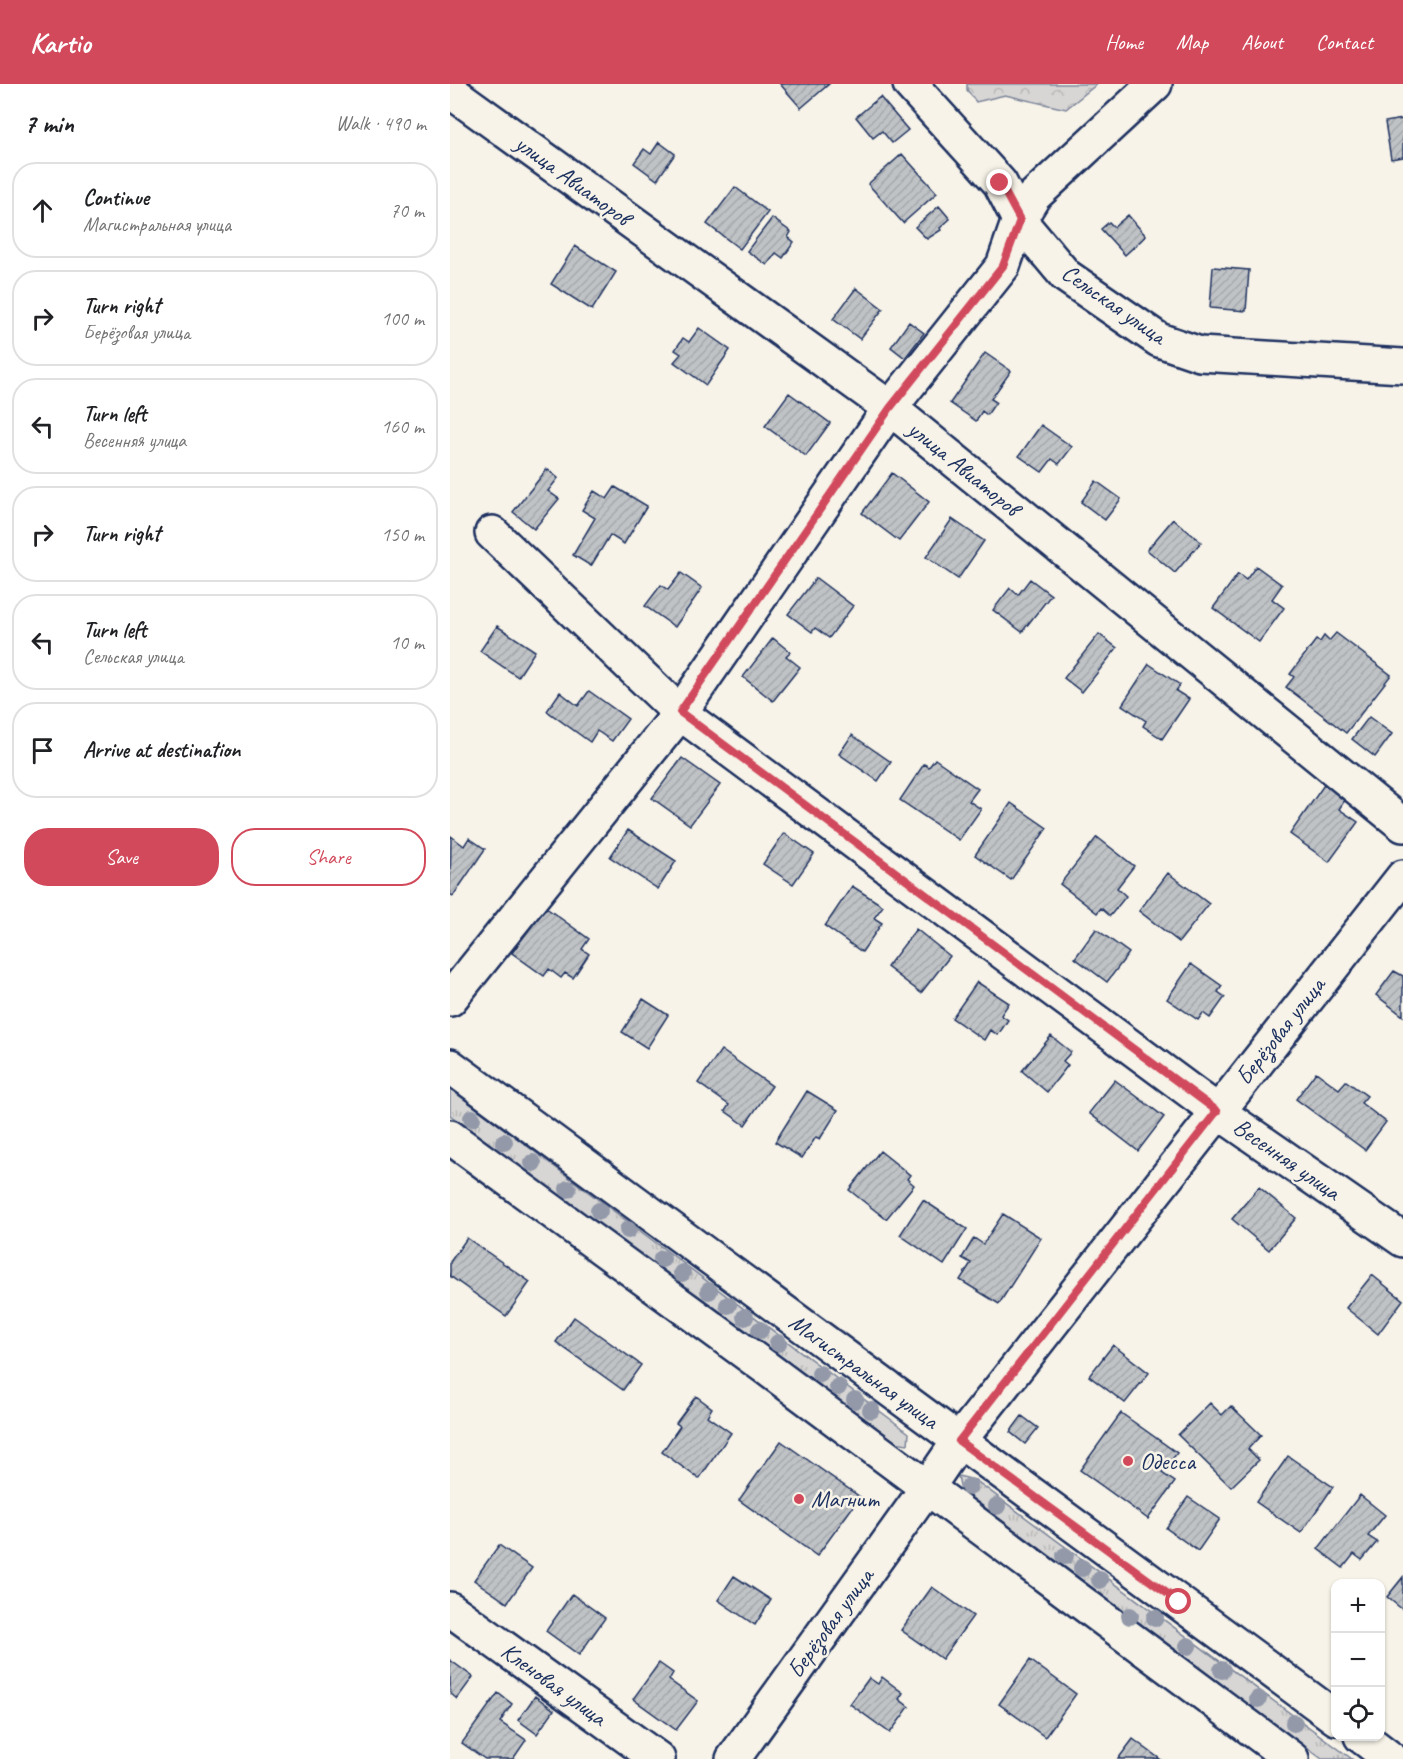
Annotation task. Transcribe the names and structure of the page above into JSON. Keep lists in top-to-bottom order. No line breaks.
{"streets":{"street":["улица Авиаторов","Сельская улица","Берёзовая улица","Весенняя улица","Магистральная улица","Кленовая улица"]},"crossings":[["Берёзовая улица","Весенняя улица"],["Берёзовая улица","Магистральная улица"]],"places":["Одесса","Магнит"],"page":{"header":"Kartio","nav":["Home","Map","About","Contact"],"heading":["7 min","Walk · 490 m"],"list":[["Continue","Магистральная улица","70 m"],["Turn right","Берёзовая улица","100 m"],["Turn left","Весенняя улица","160 m"],["Turn right","150 m"],["Turn left","Сельская улица","10 m"],"Arrive at destination"],"buttons":["Save","Share"],"map_buttons":["+","−"]}}
